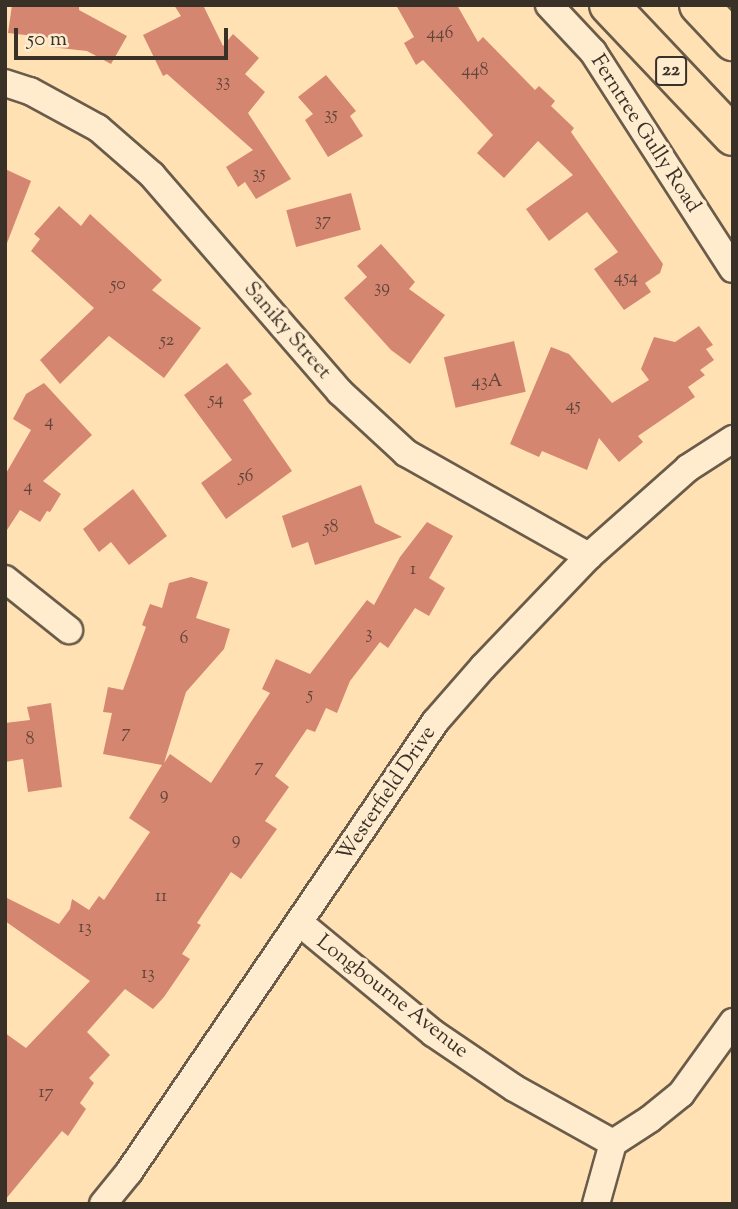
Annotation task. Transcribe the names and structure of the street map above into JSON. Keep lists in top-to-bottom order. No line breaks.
{"streets":{"main road":["22"],"street":["Ferntree Gully Road","Saniky Street","Westerfield Drive","Longbourne Avenue"]},"crossings":[["Saniky Street","Westerfield Drive"],["Westerfield Drive","Longbourne Avenue"]],"house_numbers":["446","448","33","35","35","37","454","50","39","52","43A","54","45","4","56","4","58","1","3","6","5","7","8","7","9","9","11","13","13","17"],"scale_bar":"50 m"}
